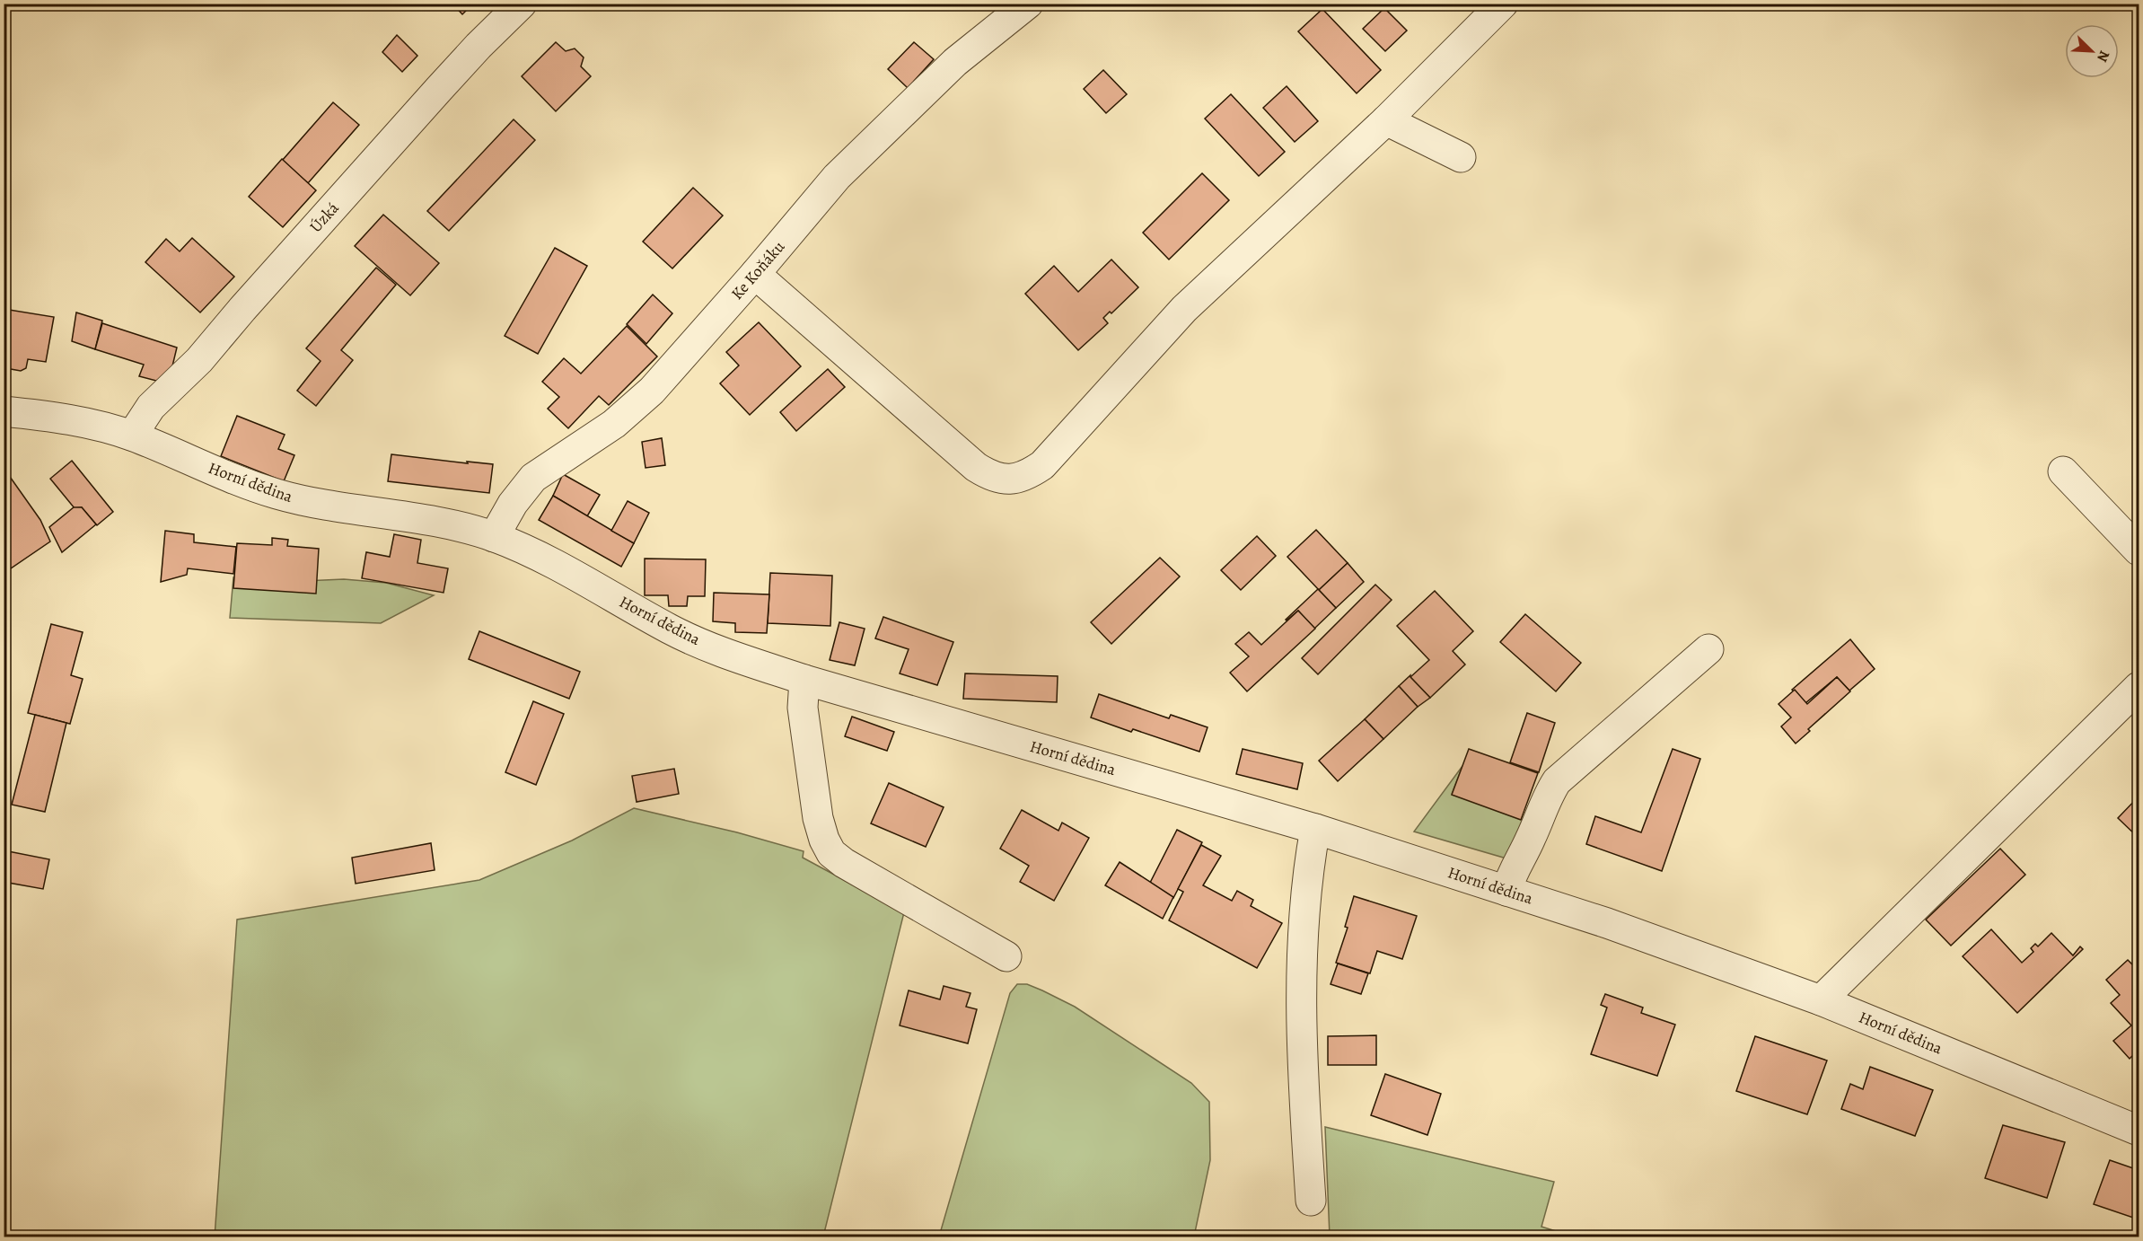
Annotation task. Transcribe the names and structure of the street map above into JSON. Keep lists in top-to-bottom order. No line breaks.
{"streets":{"street":["Úzká","Ke Koňáku","Horní dědina"]},"crossings":[["Úzká","Horní dědina"],["Ke Koňáku","Horní dědina"]],"north":"bottom right"}
